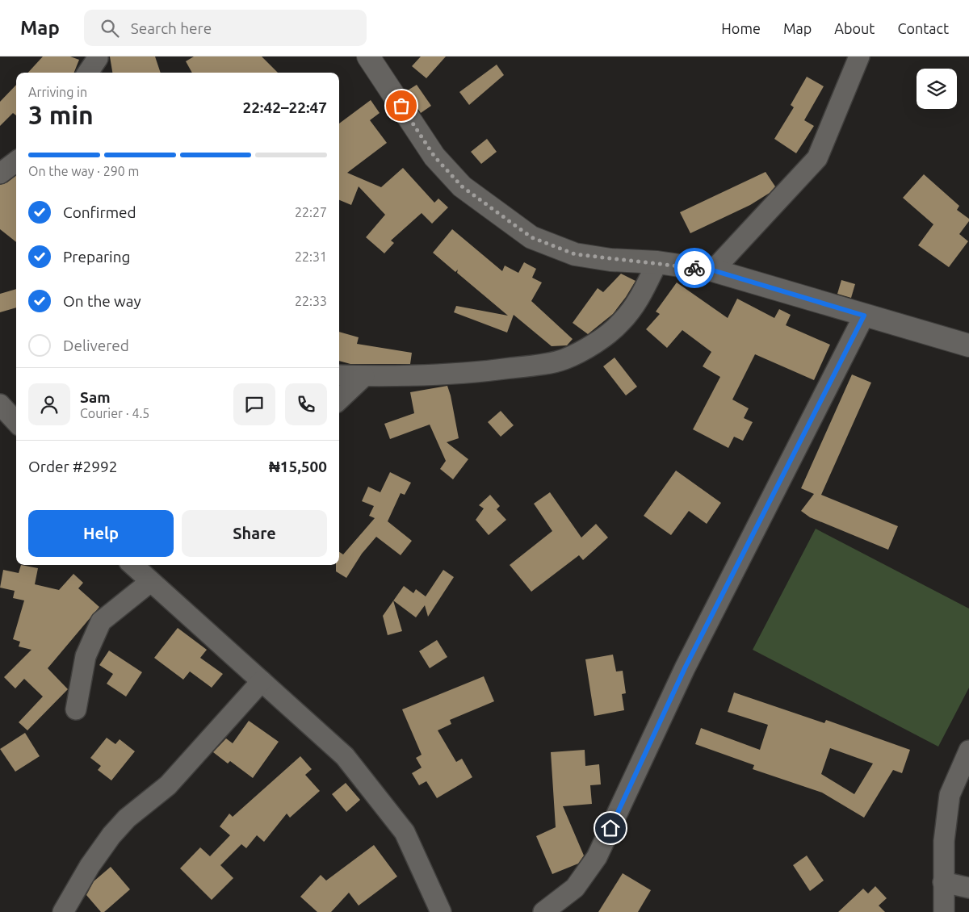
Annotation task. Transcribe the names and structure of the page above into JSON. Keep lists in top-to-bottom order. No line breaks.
{"page":{"header":"Map","search":"Search here","nav":["Home","Map","About","Contact"],"heading":["3 min","Arriving in","22:42–22:47"],"panel":["Sam","Courier · 4.5","Order #2992","₦15,500"],"bar":"On the way · 290 m","list":[["Confirmed","22:27"],["Preparing","22:31"],["On the way","22:33"],"Delivered"],"buttons":["Help","Share"]}}
